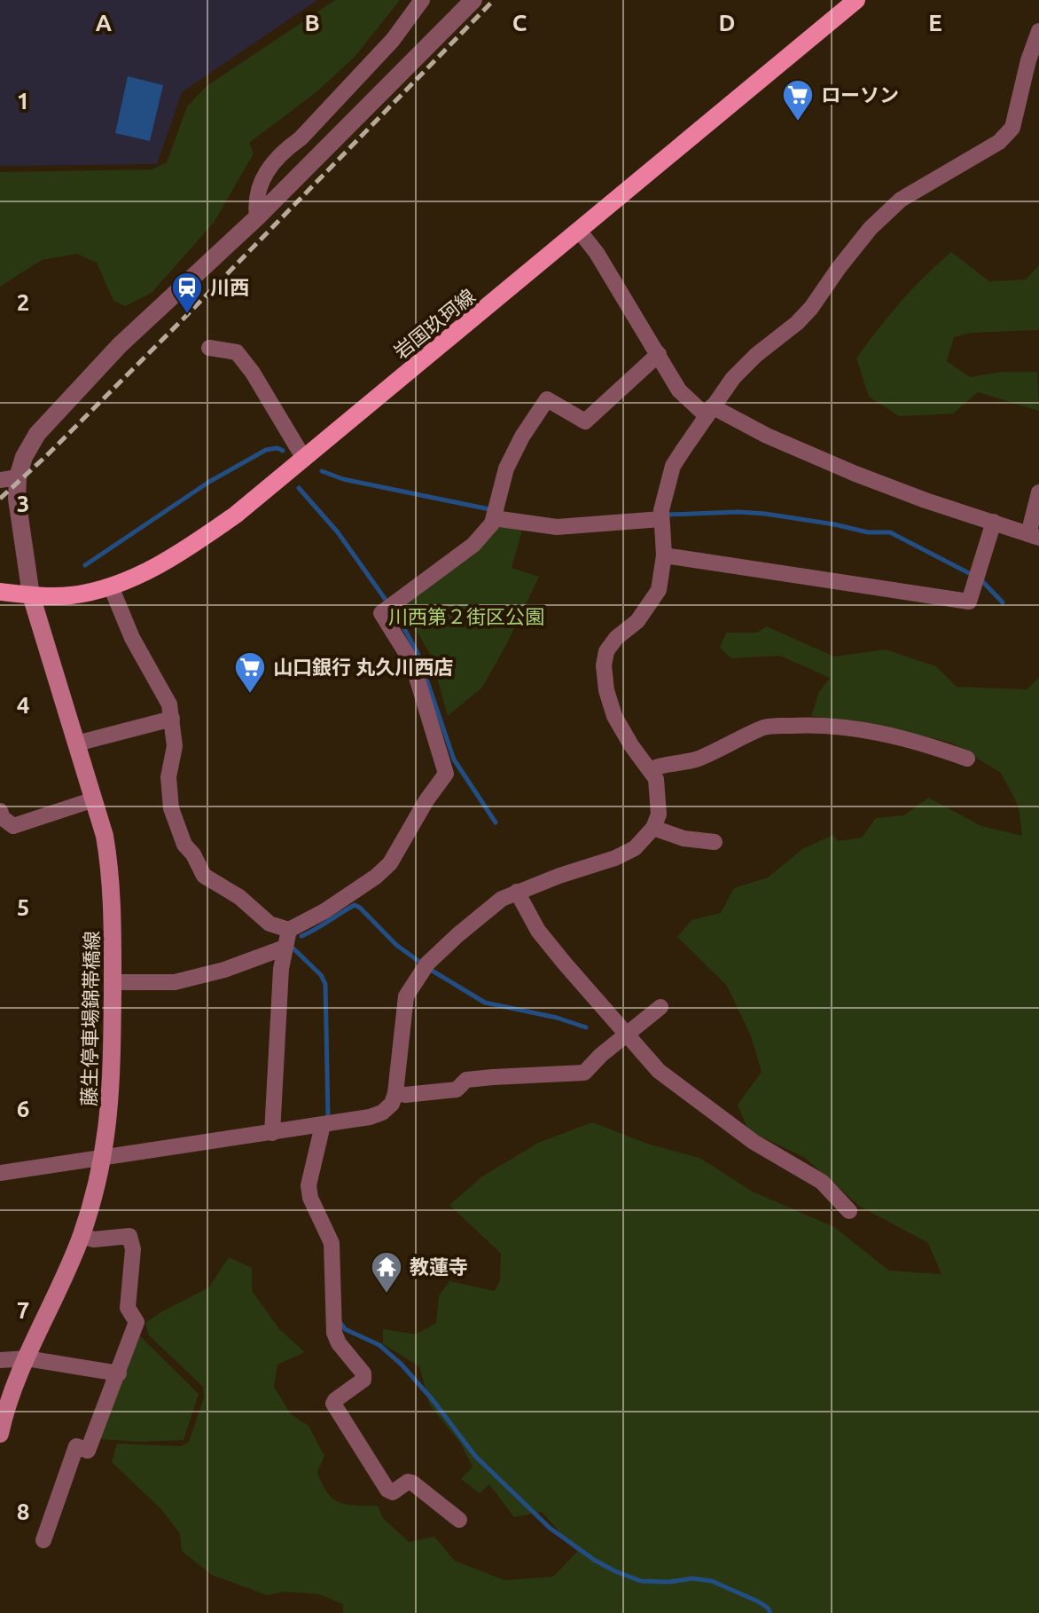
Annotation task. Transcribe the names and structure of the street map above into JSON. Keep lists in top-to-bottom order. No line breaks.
{"streets":{"main road":["岩国玖珂線","藤生停車場錦帯橋線"]},"crossings":[["岩国玖珂線","藤生停車場錦帯橋線"]],"parks":["川西第２街区公園"],"places":{"supermarket":["ローソン","山口銀行 丸久川西店"],"station":["川西"],"temple":["教蓮寺"]},"grid":{"columns":["A","B","C","D","E"],"rows":["1","2","3","4","5","6","7","8"]}}
